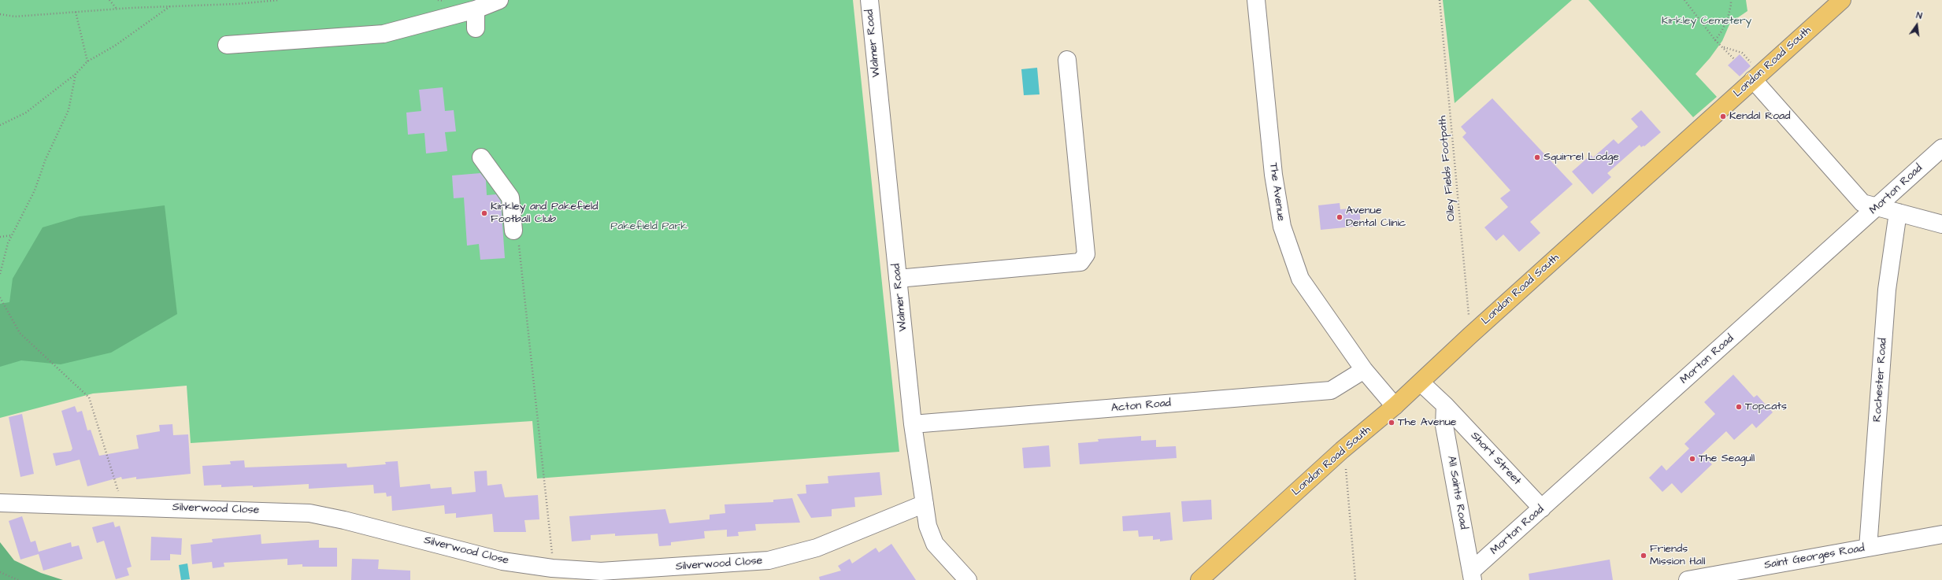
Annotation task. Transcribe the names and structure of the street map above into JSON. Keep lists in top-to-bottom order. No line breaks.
{"streets":{"main road":["London Road South"],"street":["Walmer Road","Morton Road","The Avenue","Rochester Road","Acton Road","Short Street","All Saints Road","Silverwood Close","Saint Georges Road"],"path":["Oiley Fields Footpath"]},"crossings":[["Walmer Road","Acton Road"],["Walmer Road","Silverwood Close"],["London Road South","Oiley Fields Footpath"],["London Road South","The Avenue"],["London Road South","Short Street"],["Morton Road","Short Street"],["Morton Road","All Saints Road"],["The Avenue","Acton Road"],["Rochester Road","Saint Georges Road"],["Short Street","All Saints Road"]],"parks":["Kirkley Cemetery","Pakefield Park"],"places":["Kendal Road","Squirrel Lodge","Kirkley and Pakefield Football Club","Avenue Dental Clinic","Topcats","The Avenue","The Seagull","Friends Mission Hall"],"north":"top"}
